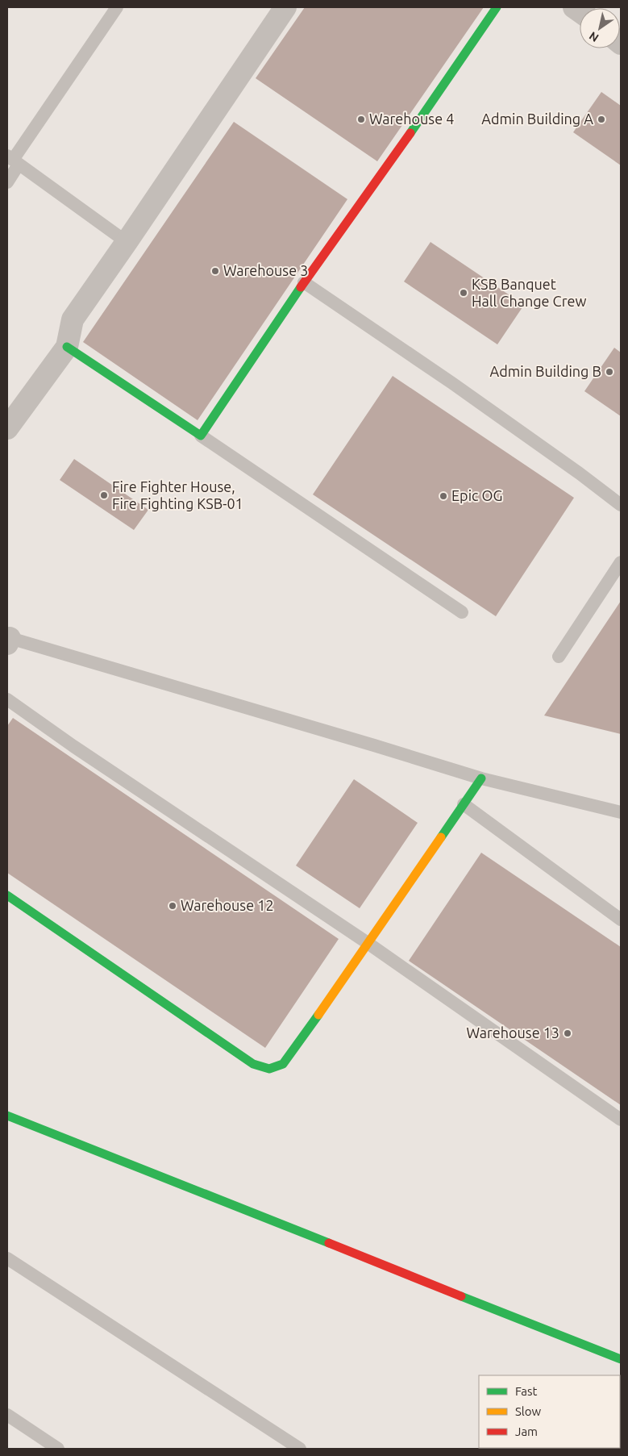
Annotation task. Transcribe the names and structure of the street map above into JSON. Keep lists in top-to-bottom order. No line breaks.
{"places":["Warehouse 4","Admin Building A","Warehouse 3","KSB Banquet Hall Change Crew","Admin Building B","Fire Fighter House, Fire Fighting KSB-01","Epic OG","Warehouse 12","Warehouse 13"],"legend":["Fast","Slow","Jam"],"north":"bottom left"}
